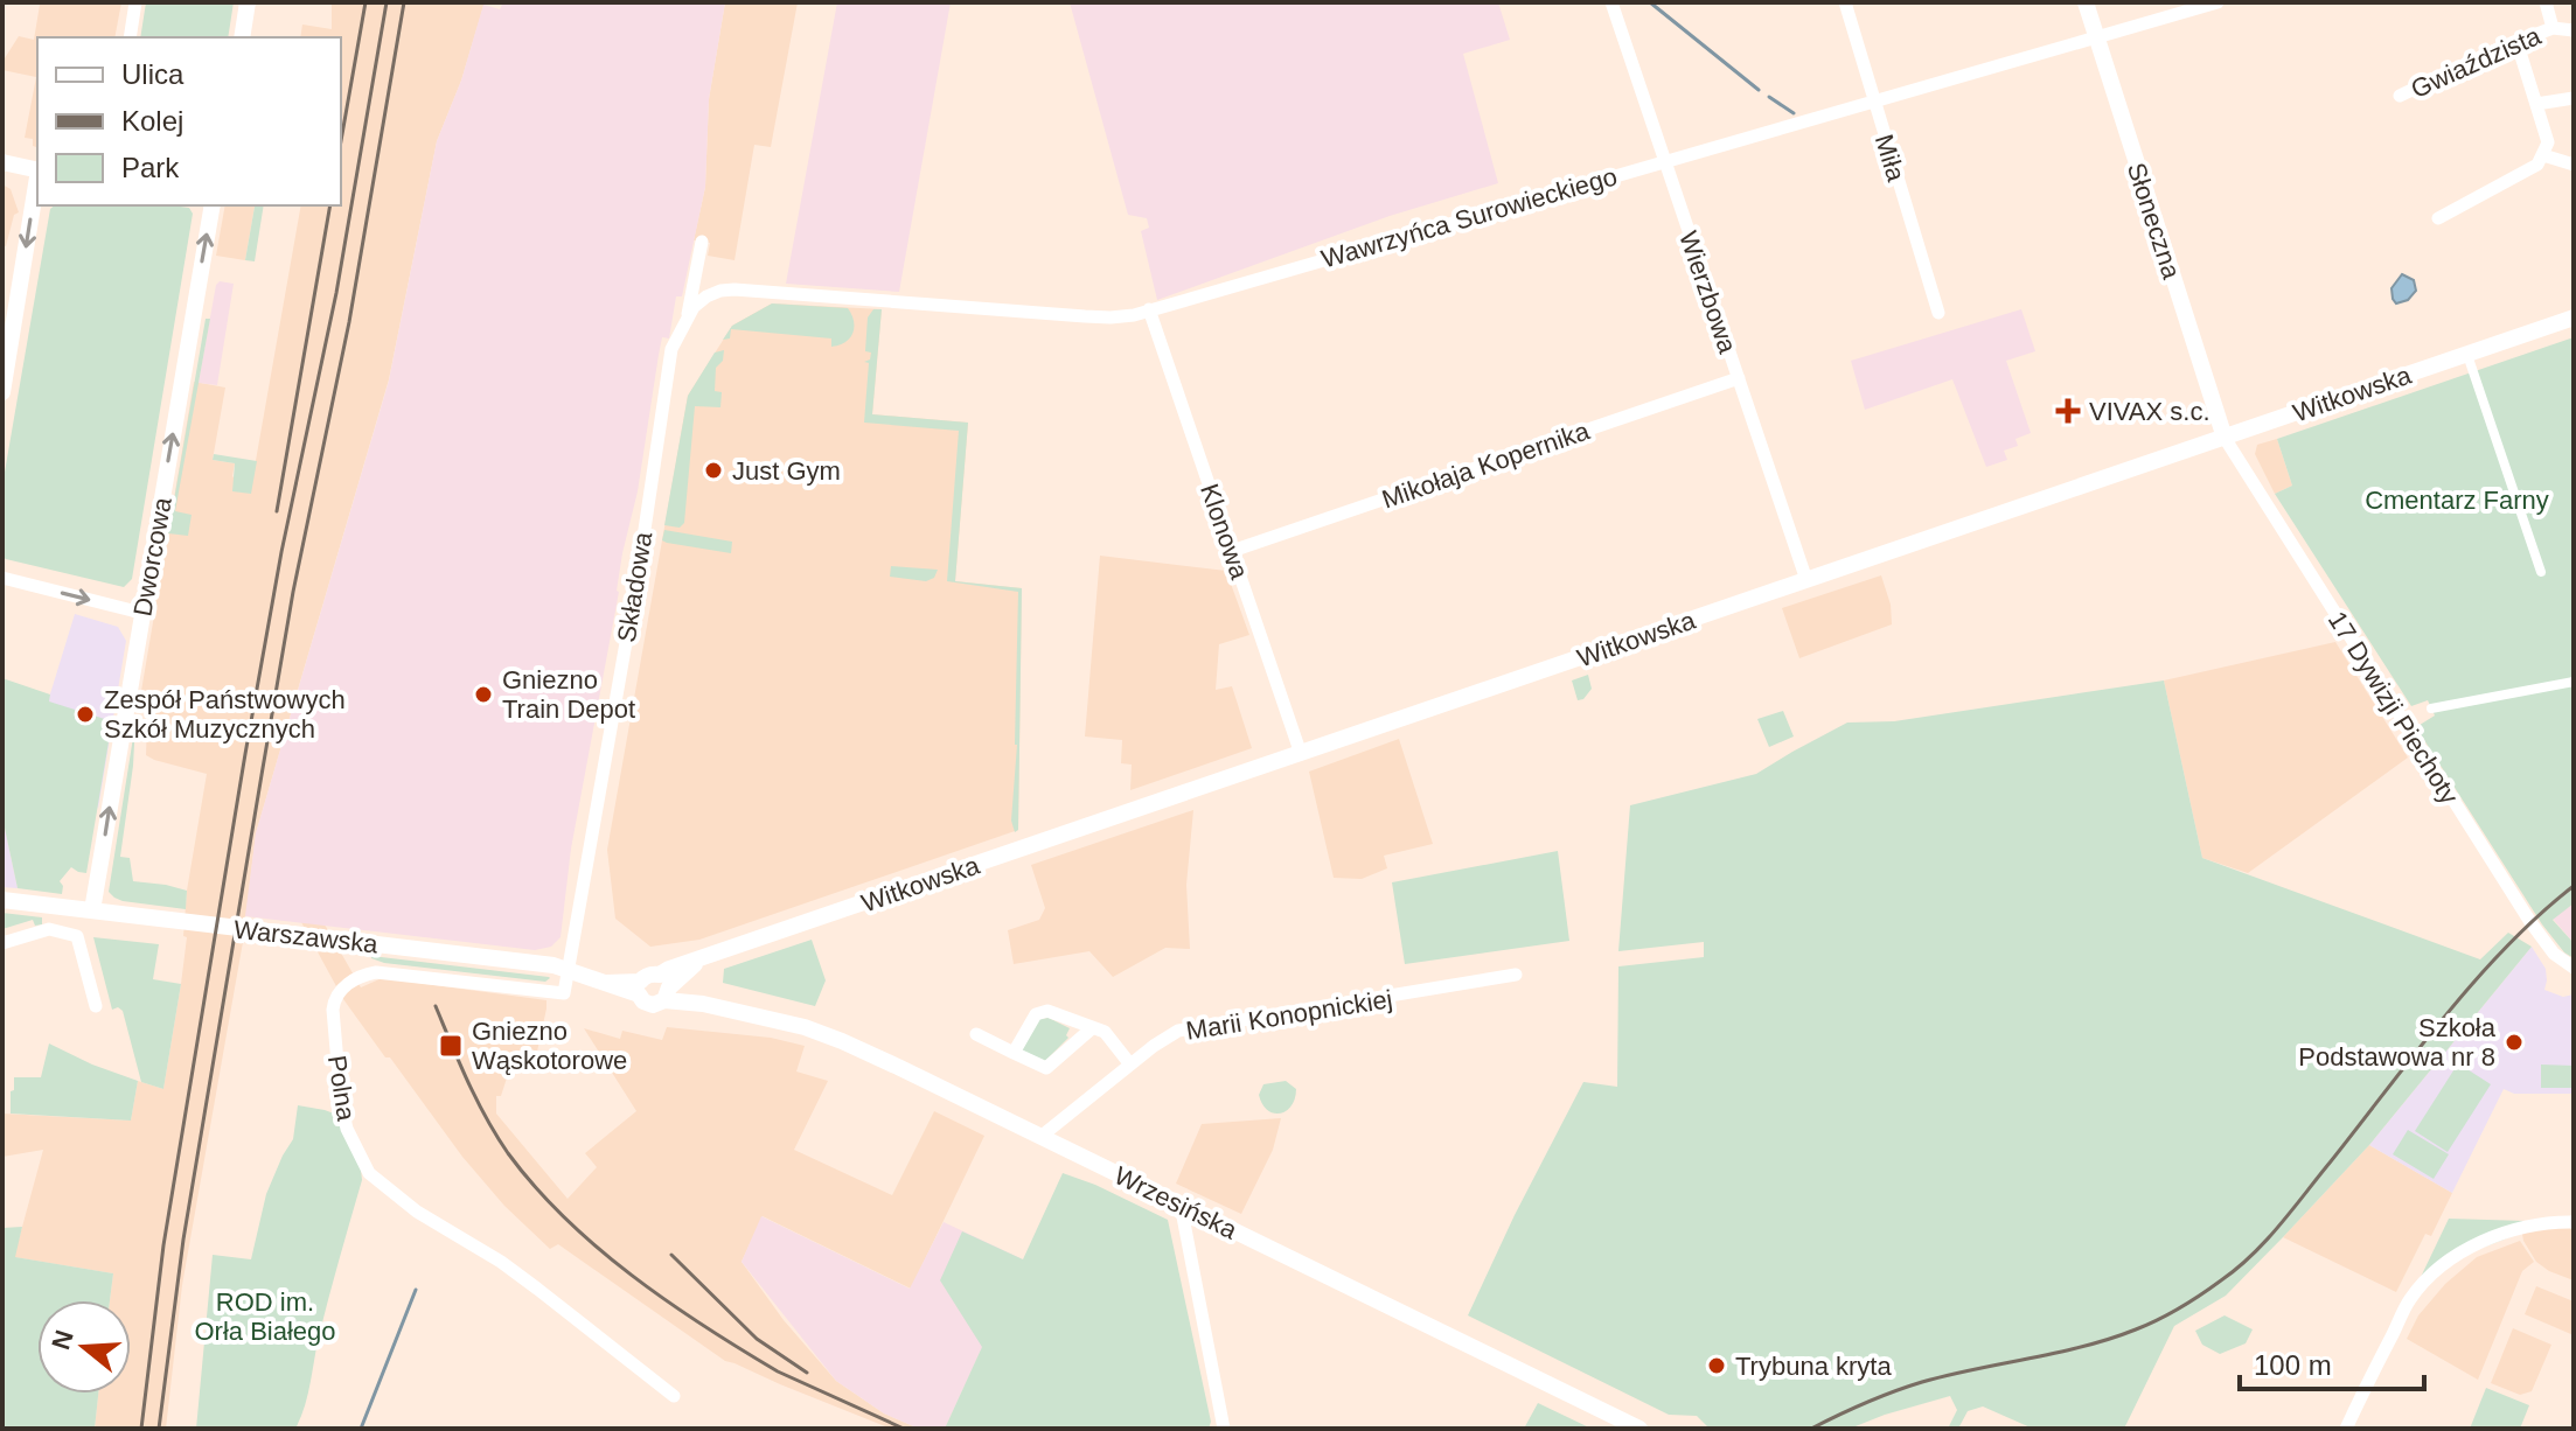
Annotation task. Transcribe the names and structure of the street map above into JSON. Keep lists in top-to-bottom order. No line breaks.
{"streets":{"street":["Gwiaździsta","Miła","Wawrzyńca Surowieckiego","Słoneczna","Wierzbowa","Witkowska","Mikołaja Kopernika","Klonowa","Dworcowa","Składowa","17 Dywizji Piechoty","Warszawska","Marii Konopnickiej","Polna","Wrzesińska"]},"crossings":[["Miła","Wawrzyńca Surowieckiego"],["Wawrzyńca Surowieckiego","Słoneczna"],["Wawrzyńca Surowieckiego","Wierzbowa"],["Wawrzyńca Surowieckiego","Klonowa"],["Wawrzyńca Surowieckiego","Składowa"],["Słoneczna","Witkowska"],["Słoneczna","17 Dywizji Piechoty"],["Wierzbowa","Witkowska"],["Wierzbowa","Mikołaja Kopernika"],["Witkowska","Klonowa"],["Witkowska","17 Dywizji Piechoty"],["Witkowska","Warszawska"],["Witkowska","Wrzesińska"],["Mikołaja Kopernika","Klonowa"],["Dworcowa","Warszawska"],["Składowa","Warszawska"],["Składowa","Polna"],["Warszawska","Polna"],["Warszawska","Wrzesińska"],["Marii Konopnickiej","Wrzesińska"]],"one_way":["Dworcowa"],"parks":["Cmentarz Farny","ROD im. Orła Białego"],"places":{"health":["VIVAX s.c."],"other":["Just Gym","Gniezno Train Depot","Zespół Państwowych Szkół Muzycznych","Szkoła Podstawowa nr 8","Trybuna kryta"],"transit":["Gniezno Wąskotorowe"]},"legend":["Ulica","Kolej","Park"],"scale_bar":"100 m","north":"left"}
